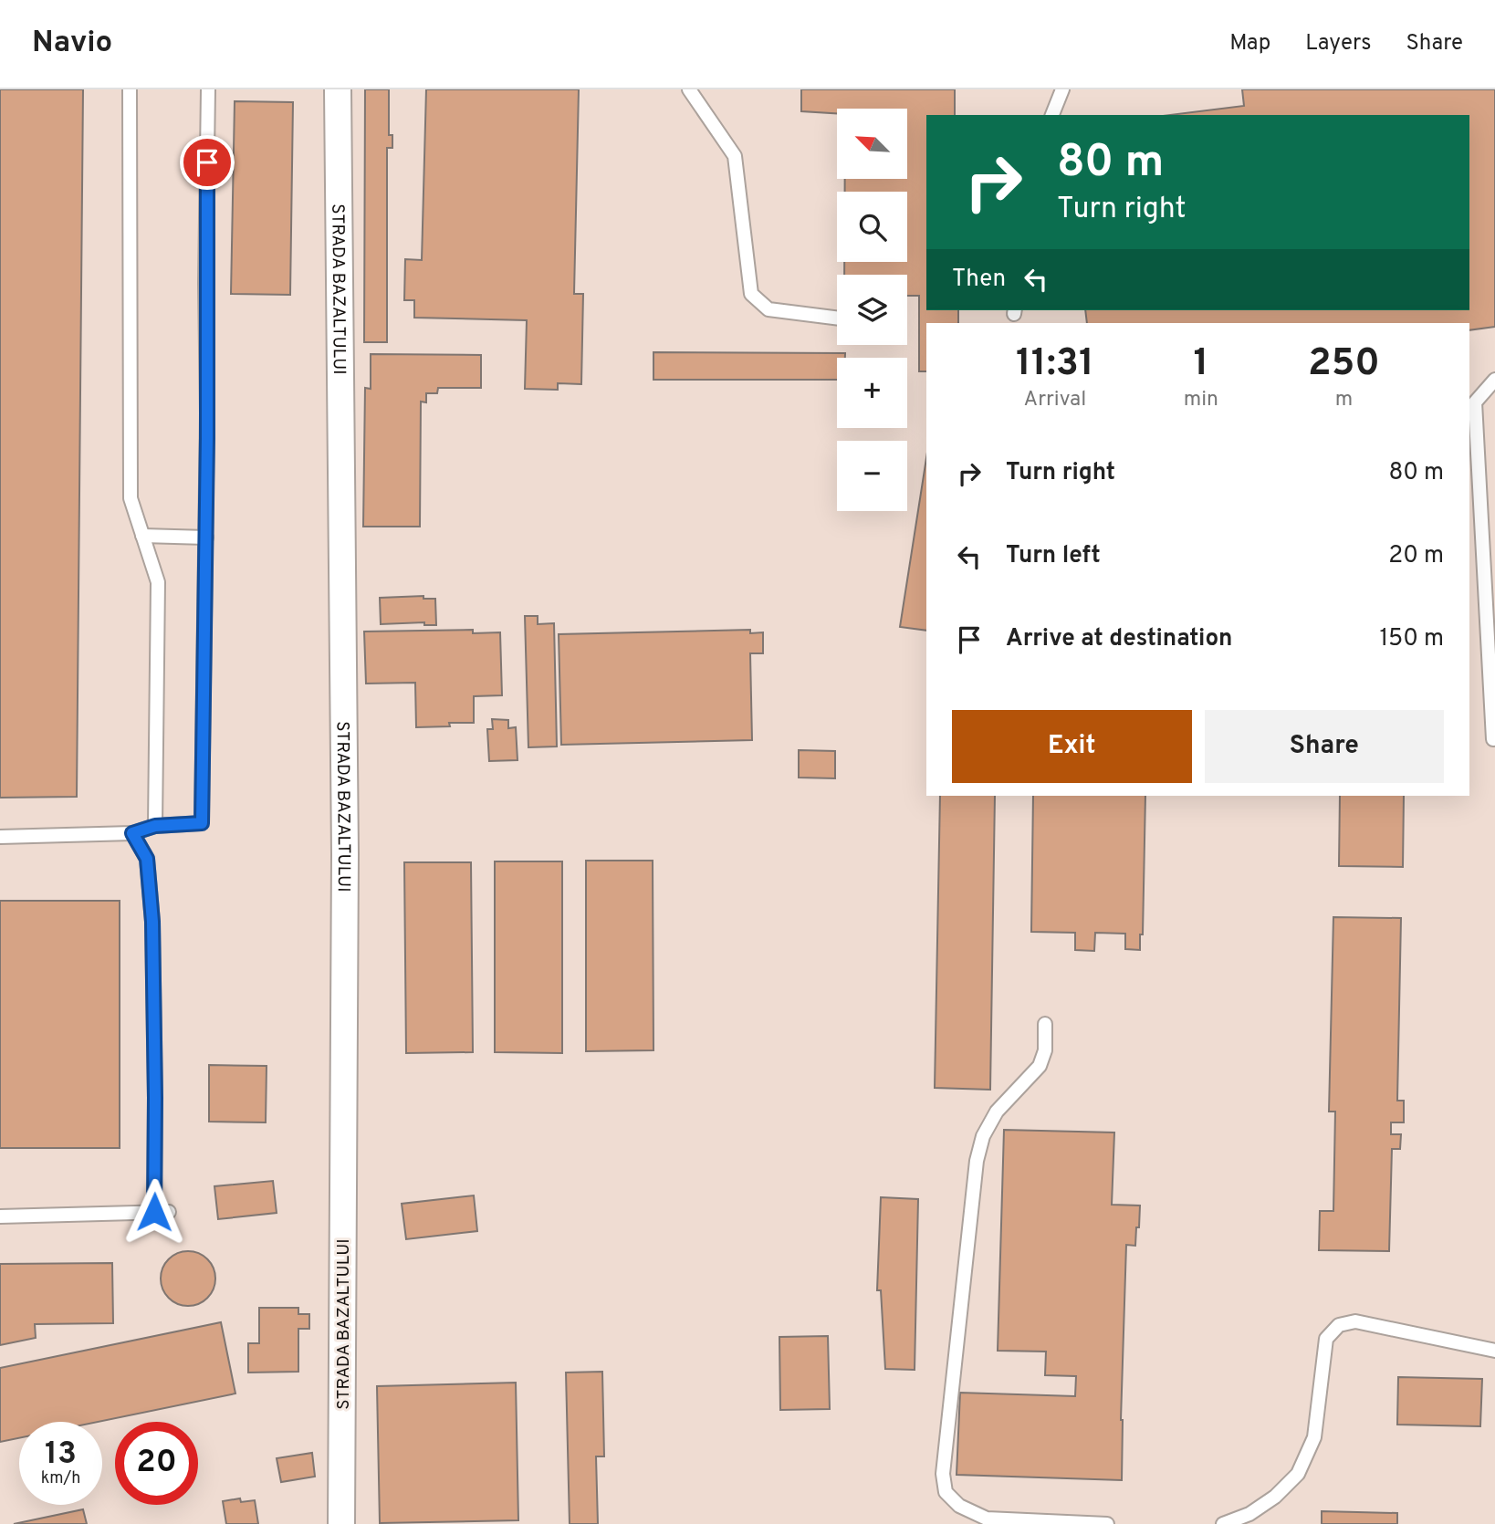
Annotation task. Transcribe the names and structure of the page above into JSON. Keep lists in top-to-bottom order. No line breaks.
{"streets":{"street":["STRADA BAZALTULUI"]},"north":"top left","page":{"header":"Navio","nav":["Map","Layers","Share"],"map_buttons":["+","−"],"turn":["80 m","Turn right"],"then":"Then","eta":["11:31","Arrival","1","min","250","m"],"list":[{"name":"Turn right","value":"80 m"},{"name":"Turn left","value":"20 m"},{"name":"Arrive at destination","value":"150 m"}],"buttons":["Exit","Share"],"speed":"13 km/h","limit":"20"}}
